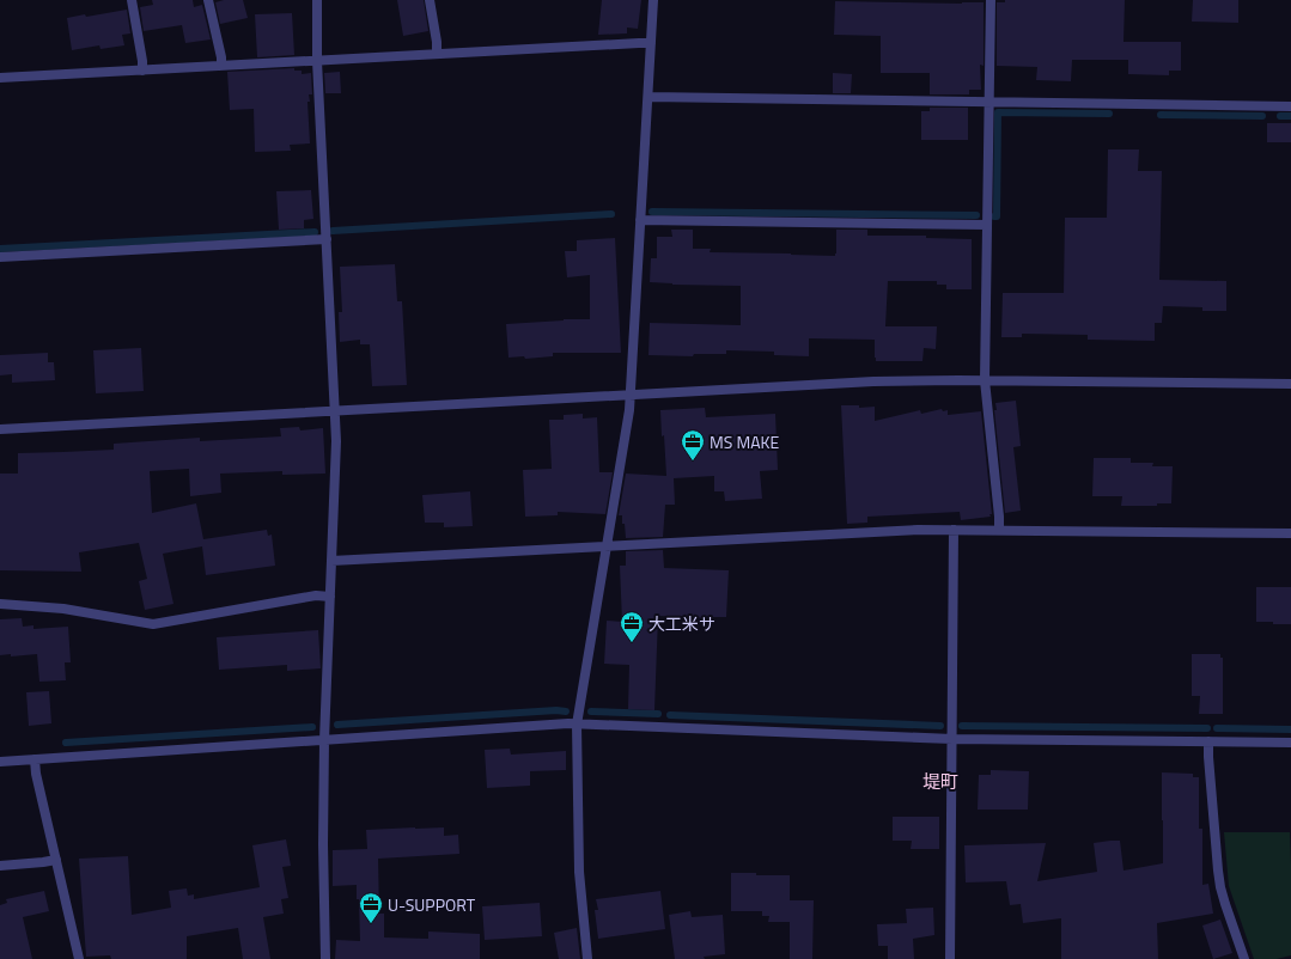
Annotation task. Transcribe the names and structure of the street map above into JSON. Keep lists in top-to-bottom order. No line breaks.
{"districts":["堤町"],"places":{"office":["MS MAKE","大工米サ","U-SUPPORT"]}}
